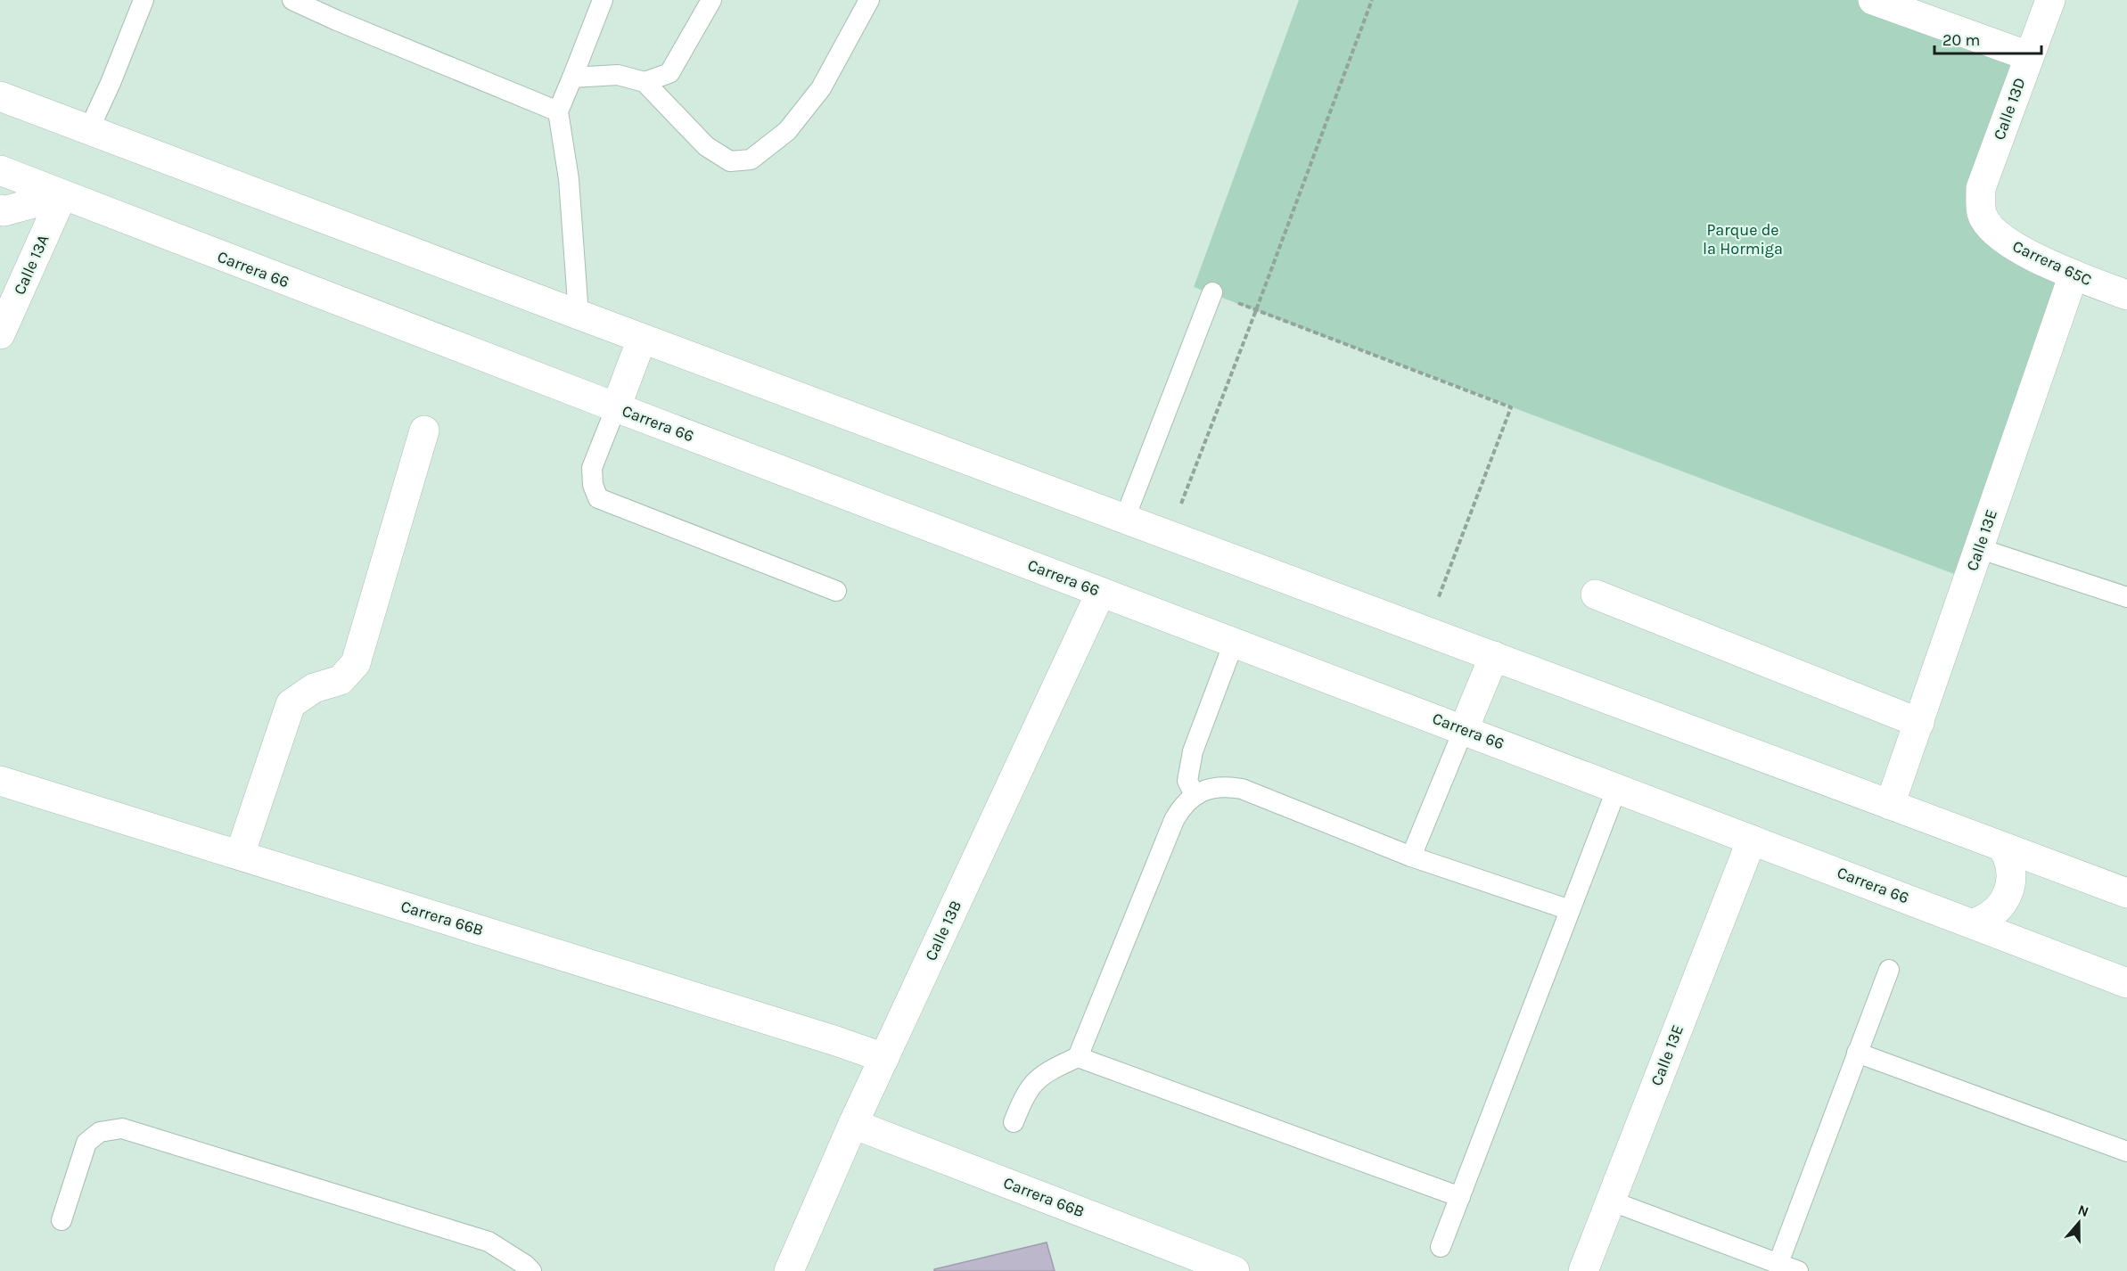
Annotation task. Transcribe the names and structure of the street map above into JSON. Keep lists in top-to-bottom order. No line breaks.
{"streets":{"main road":["Calle 13D","Carrera 65C","Calle 13A","Carrera 66","Calle 13E","Carrera 66B","Calle 13B"]},"crossings":[["Calle 13D","Carrera 65C"],["Carrera 65C","Calle 13E"],["Calle 13A","Carrera 66"],["Carrera 66","Calle 13E"],["Carrera 66","Calle 13B"],["Carrera 66B","Calle 13B"]],"parks":["Parque de la Hormiga"],"scale_bar":"20 m","north":"top"}
